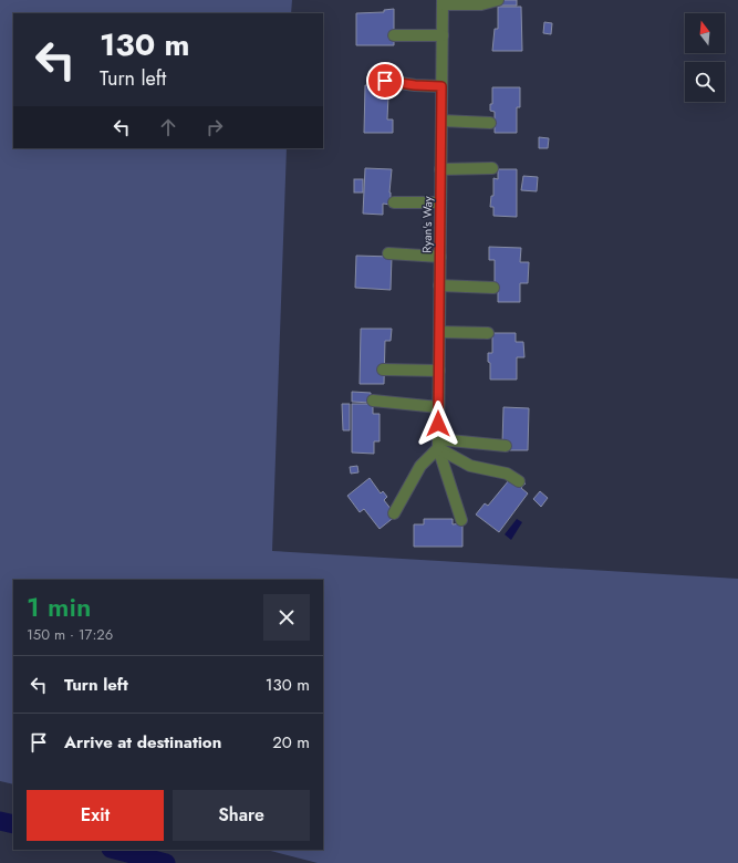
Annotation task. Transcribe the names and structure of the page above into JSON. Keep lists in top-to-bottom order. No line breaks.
{"streets":{"street":["Ryan's Way"]},"north":"top","page":{"turn":["130 m","Turn left"],"heading":["1 min","150 m · 17:26"],"list":[{"name":"Turn left","value":"130 m"},{"name":"Arrive at destination","value":"20 m"}],"buttons":["Exit","Share"]}}
